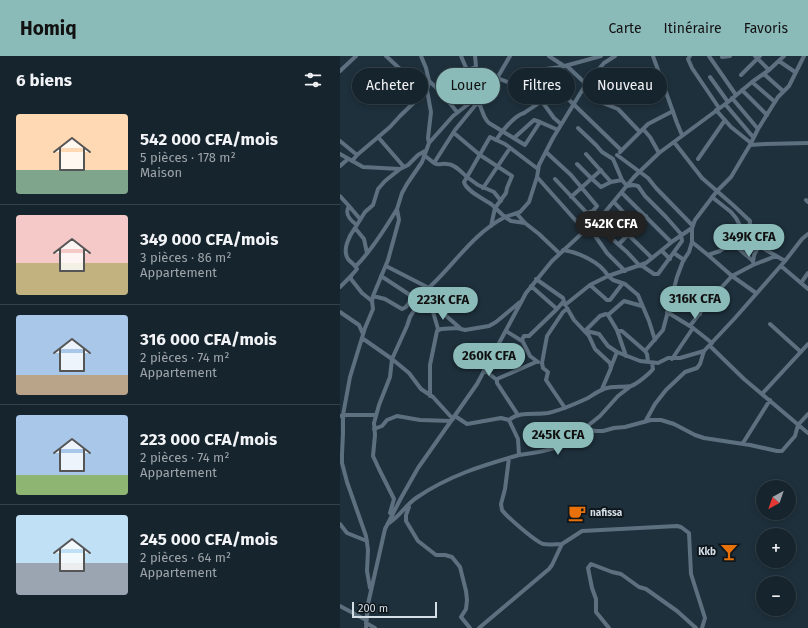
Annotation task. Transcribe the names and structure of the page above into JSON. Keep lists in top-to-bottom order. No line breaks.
{"places":{"cafe":["nafissa"],"bar":["Kkb"]},"scale_bar":"200 m","north":"bottom left","page":{"header":"Homiq","nav":["Carte","Itinéraire","Favoris"],"heading":"6 biens","chip":["Acheter","Louer","Filtres","Nouveau"],"list":[{"name":"542 000 CFA/mois","note":"5 pièces · 178 m² · Maison"},{"name":"349 000 CFA/mois","note":"3 pièces · 86 m² · Appartement"},{"name":"316 000 CFA/mois","note":"2 pièces · 74 m² · Appartement"},{"name":"223 000 CFA/mois","note":"2 pièces · 74 m² · Appartement"},{"name":"245 000 CFA/mois","note":"2 pièces · 64 m² · Appartement"}],"price":["542K CFA","349K CFA","316K CFA","223K CFA","260K CFA","245K CFA"],"map_buttons":["+","−"],"scale":"200 m"}}
